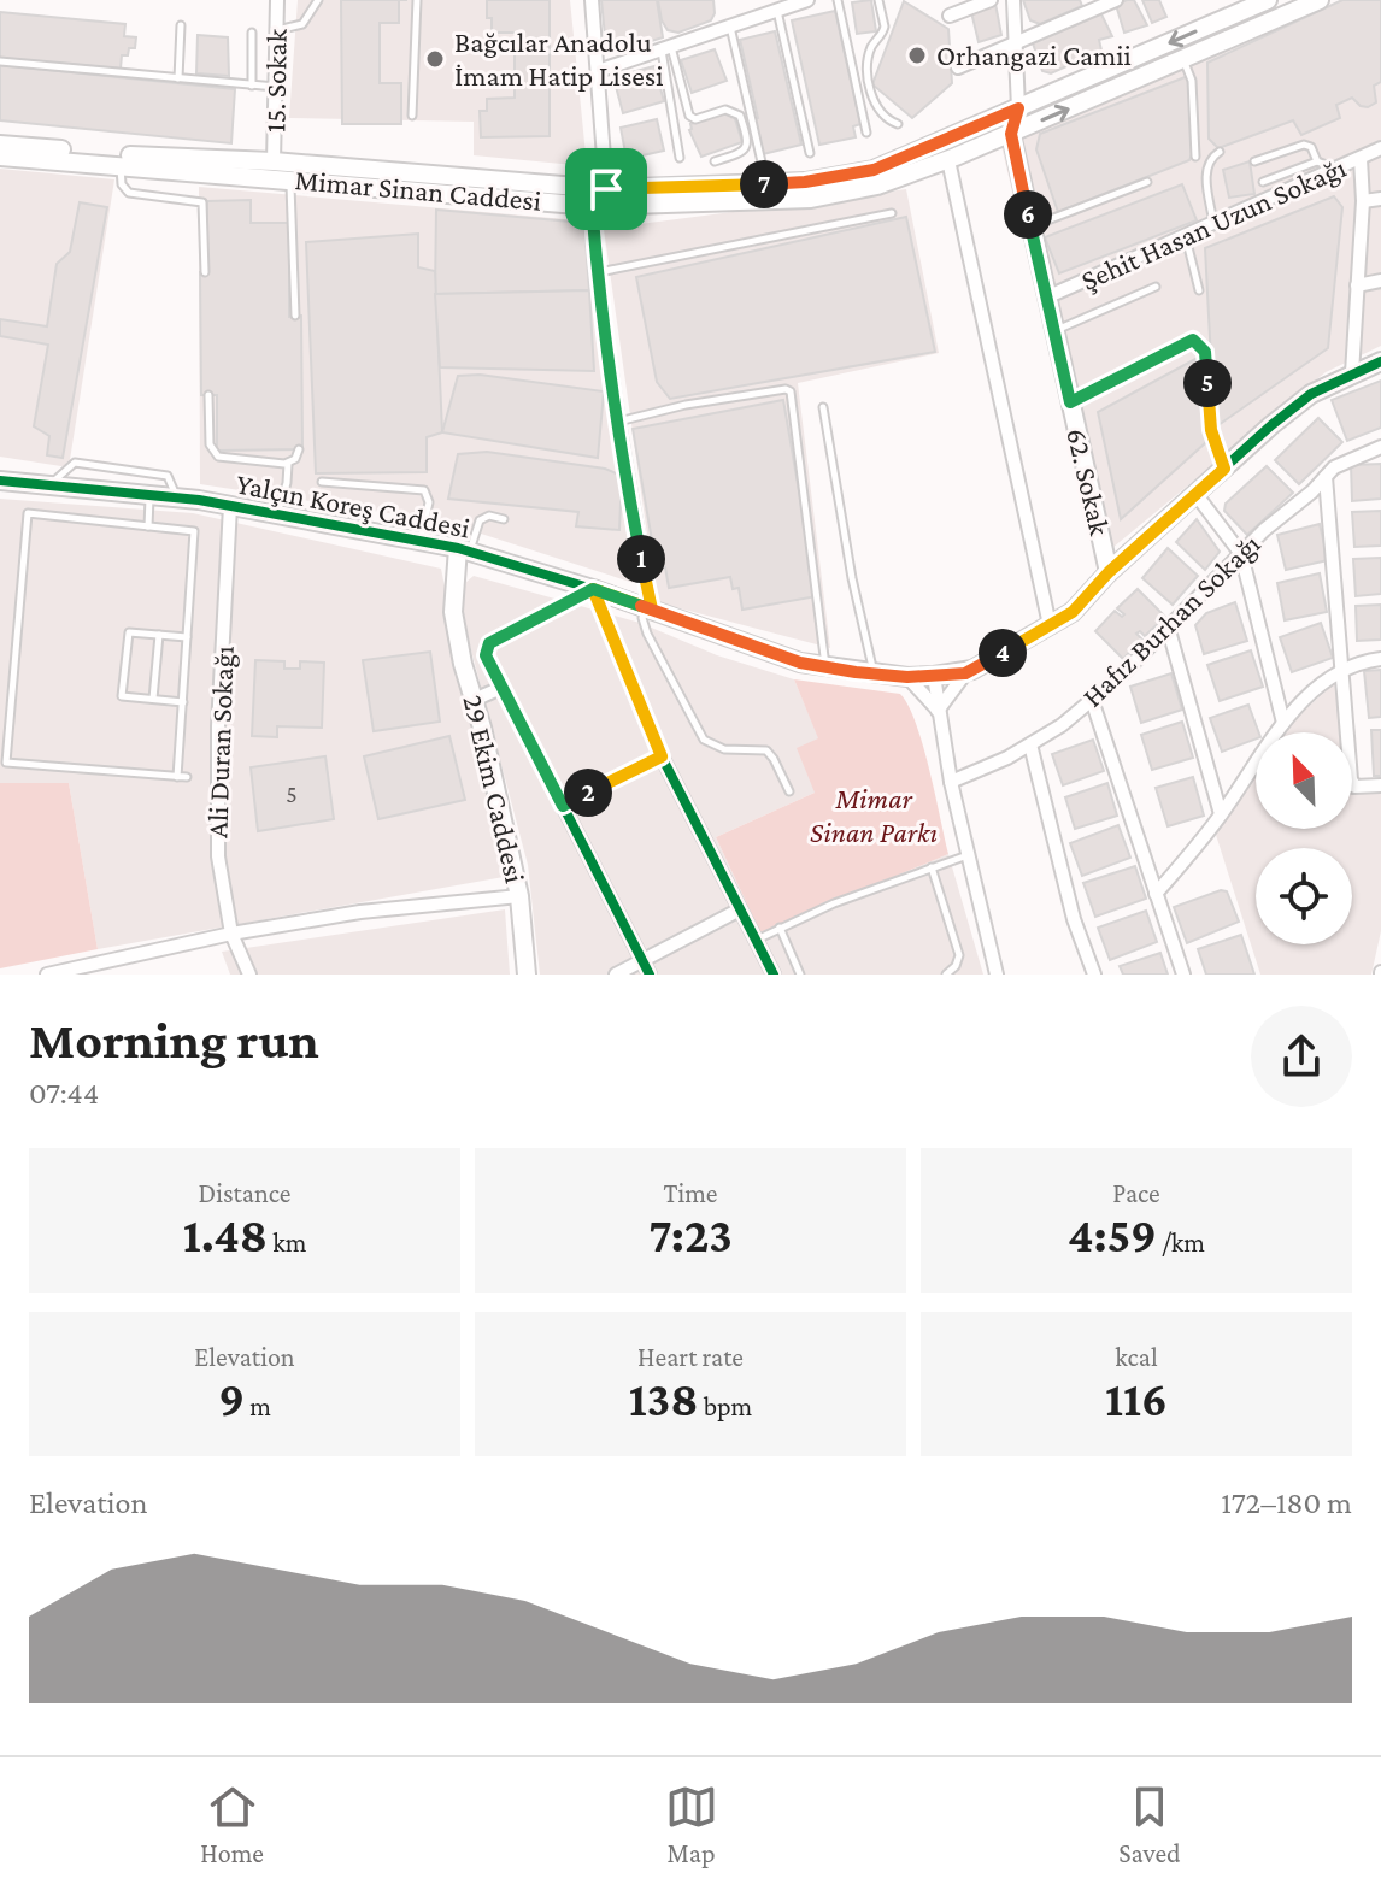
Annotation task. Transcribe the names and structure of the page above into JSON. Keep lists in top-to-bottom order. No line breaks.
{"streets":{"main road":["Mimar Sinan Caddesi","62. Sokak","Yalçın Koreş Caddesi","29 Ekim Caddesi"],"street":["15. Sokak","Şehit Hasan Uzun Sokağı","Hafız Burhan Sokağı","Ali Duran Sokağı"]},"crossings":[["15. Sokak","Mimar Sinan Caddesi"],["Mimar Sinan Caddesi","62. Sokak"],["Şehit Hasan Uzun Sokağı","62. Sokak"],["62. Sokak","Yalçın Koreş Caddesi"],["Yalçın Koreş Caddesi","Ali Duran Sokağı"],["Yalçın Koreş Caddesi","29 Ekim Caddesi"]],"parks":["Mimar Sinan Parkı"],"places":["Orhangazi Camii","Bağcılar Anadolu İmam Hatip Lisesi"],"house_numbers":["5"],"north":"top left","page":{"pins":["7","6","5","1","4","2"],"heading":["Morning run","07:44"],"stats":[["Distance","1.48 km"],["Time","7:23"],["Pace","4:59 /km"],["Elevation","9 m"],["Heart rate","138 bpm"],["kcal","116"]],"chart":["Elevation","172–180 m"],"tabs":["Home","Map","Saved"]}}
